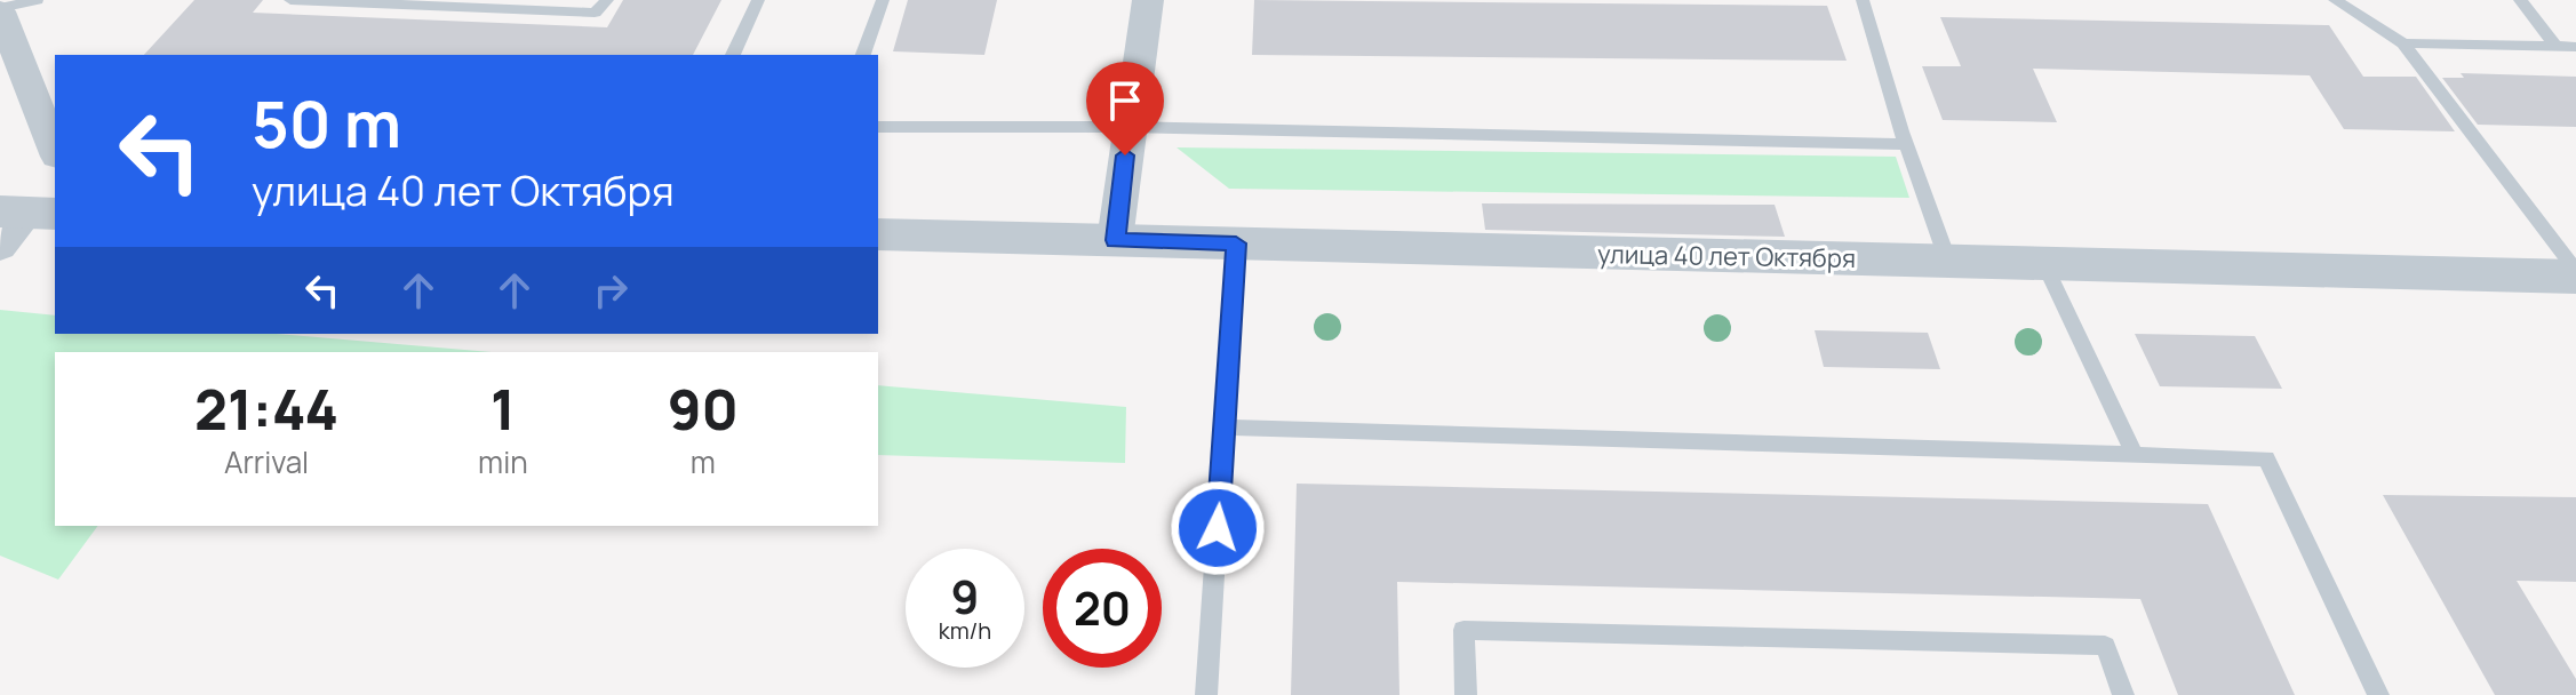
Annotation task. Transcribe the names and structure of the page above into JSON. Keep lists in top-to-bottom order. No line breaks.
{"streets":{"street":["улица 40 лет Октября"]},"page":{"turn":["50 m","улица 40 лет Октября"],"eta":["21:44","Arrival","1","min","90","m"],"speed":"9 km/h","limit":"20"}}
